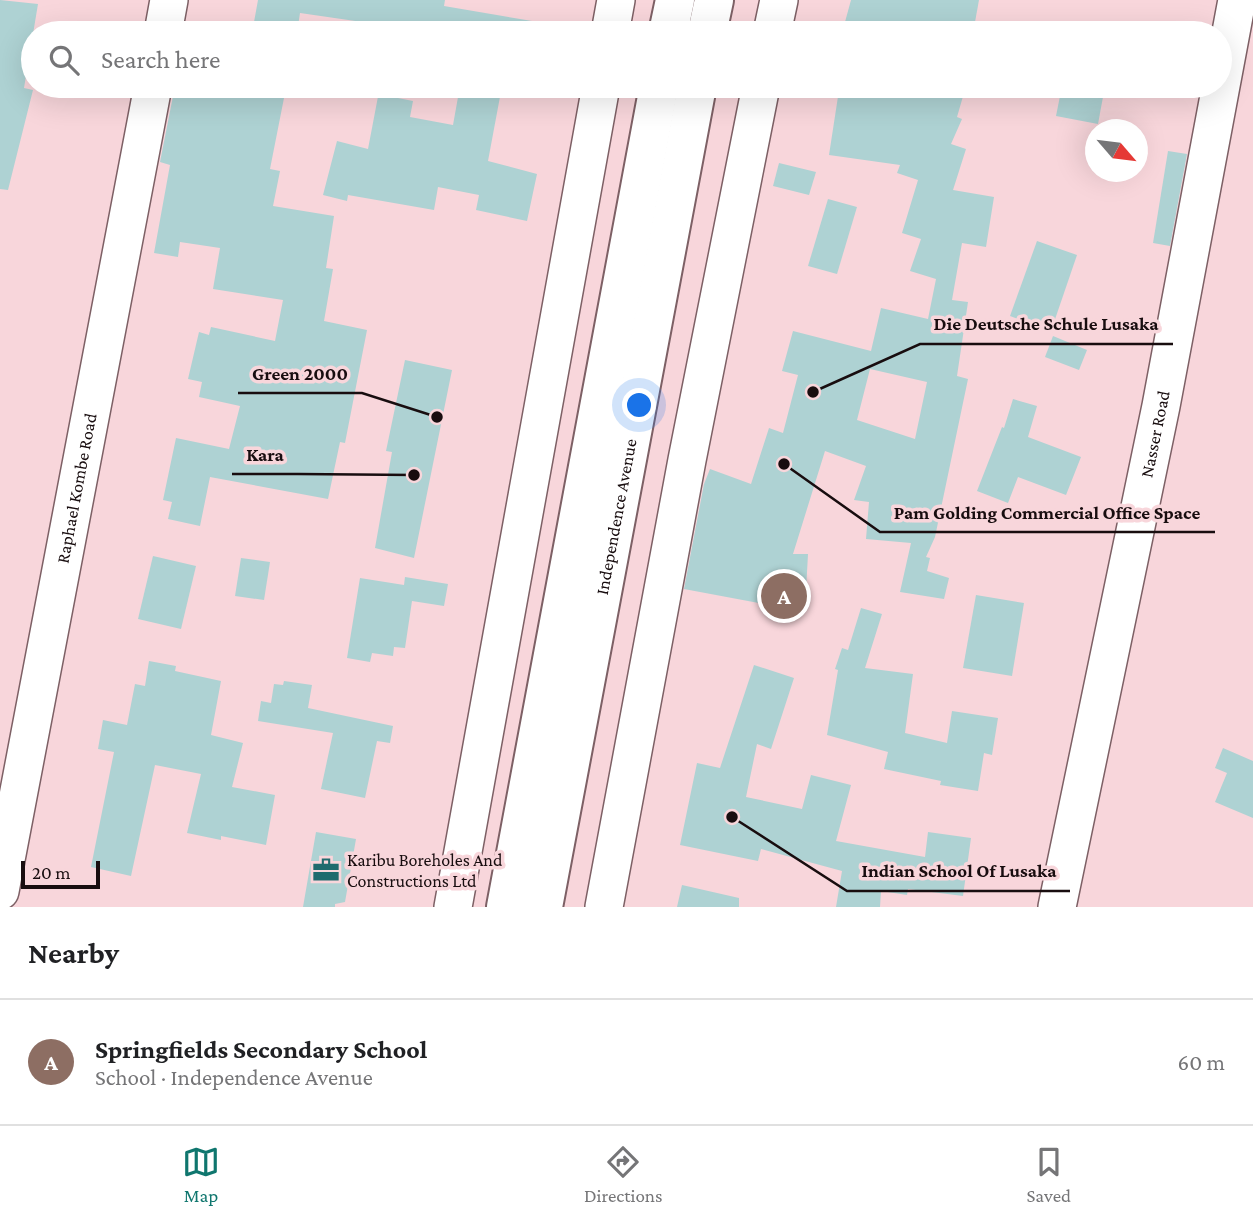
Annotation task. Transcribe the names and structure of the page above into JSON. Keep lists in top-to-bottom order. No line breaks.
{"streets":{"main road":["Independence Avenue"],"street":["Nasser Road","Raphael Kombe Road"]},"places":{"other":["Die Deutsche Schule Lusaka","Green 2000","Pam Golding Commercial Office Space","Kara","Indian School Of Lusaka"],"office":["Karibu Boreholes And Constructions Ltd"]},"scale_bar":"20 m","north":"bottom right","page":{"search":"Search here","pins":"A","scale":"20 m","heading":"Nearby","list":[{"mark":"A","name":"Springfields Secondary School","note":"School · Independence Avenue","value":"60 m"}],"nav":["Map","Directions","Saved"]}}
